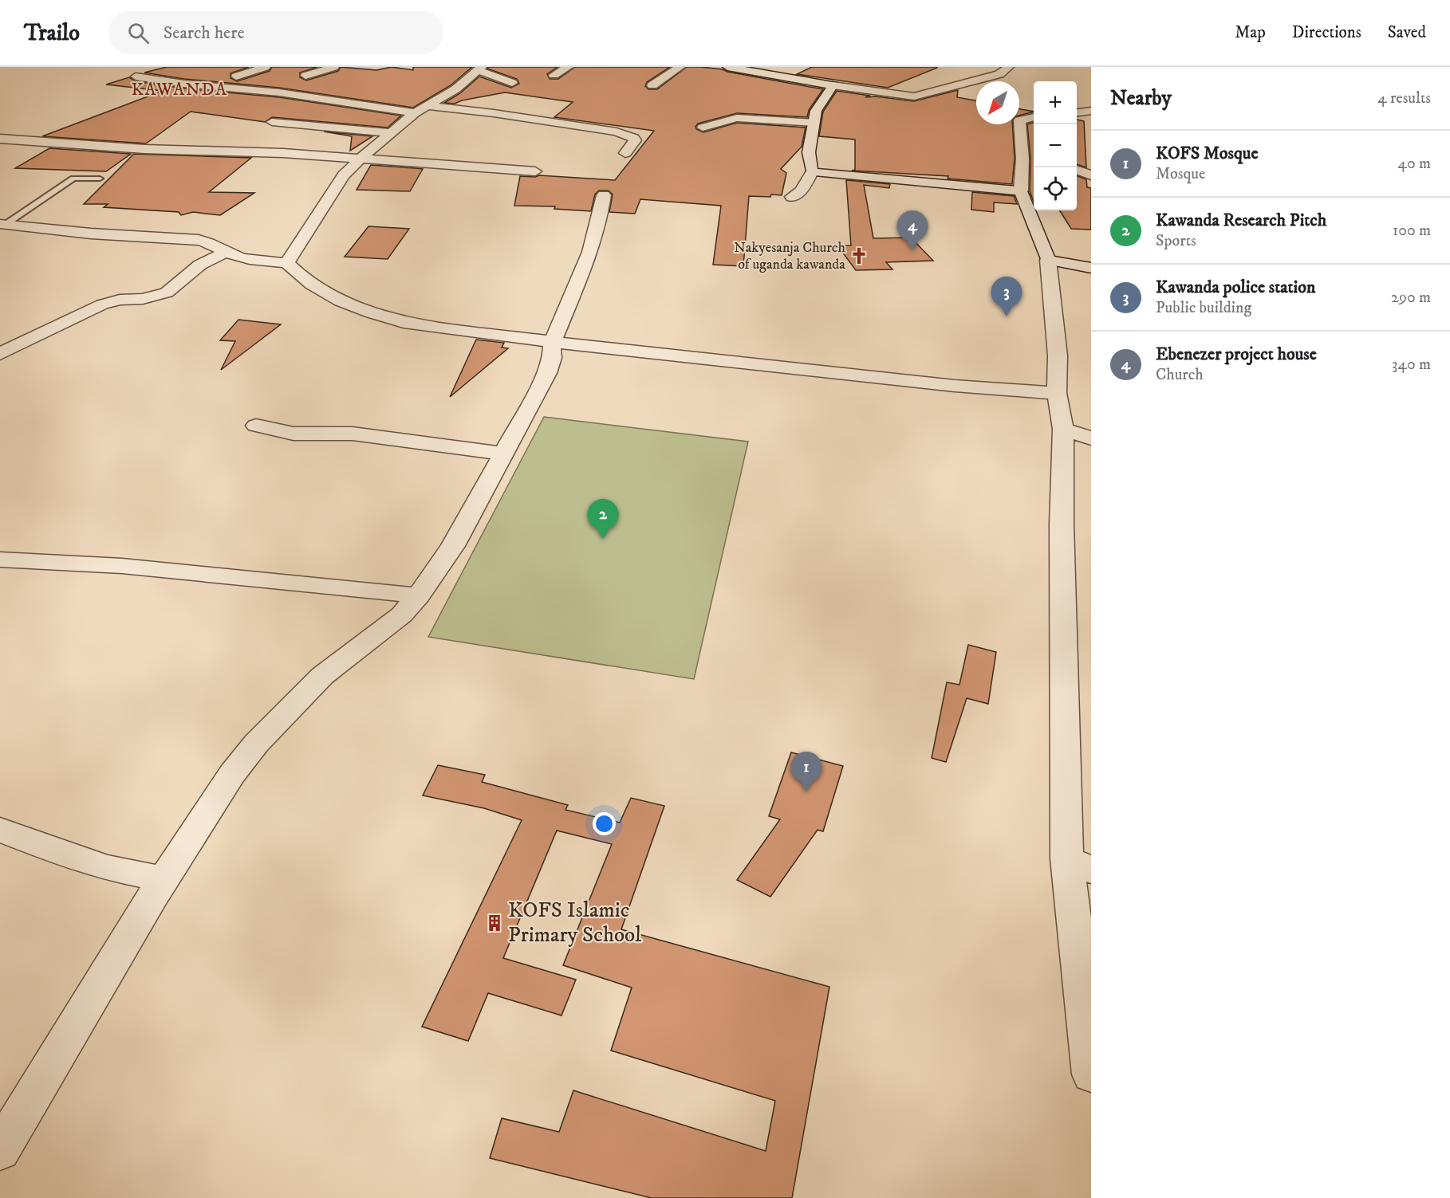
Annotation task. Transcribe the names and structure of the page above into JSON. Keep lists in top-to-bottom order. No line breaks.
{"districts":["KAWANDA"],"places":{"church":["Nakyesanja Church of uganda kawanda"],"building":["KOFS Islamic Primary School"]},"north":"bottom left","page":{"header":"Trailo","search":"Search here","nav":["Map","Directions","Saved"],"heading":["Nearby","4 results"],"map_buttons":["+","−"],"list":[{"mark":"1","name":"KOFS Mosque","note":"Mosque","value":"40 m"},{"mark":"2","name":"Kawanda Research Pitch","note":"Sports","value":"100 m"},{"mark":"3","name":"Kawanda police station","note":"Public building","value":"290 m"},{"mark":"4","name":"Ebenezer project house","note":"Church","value":"340 m"}],"pins":["4","3","2","1"]}}
